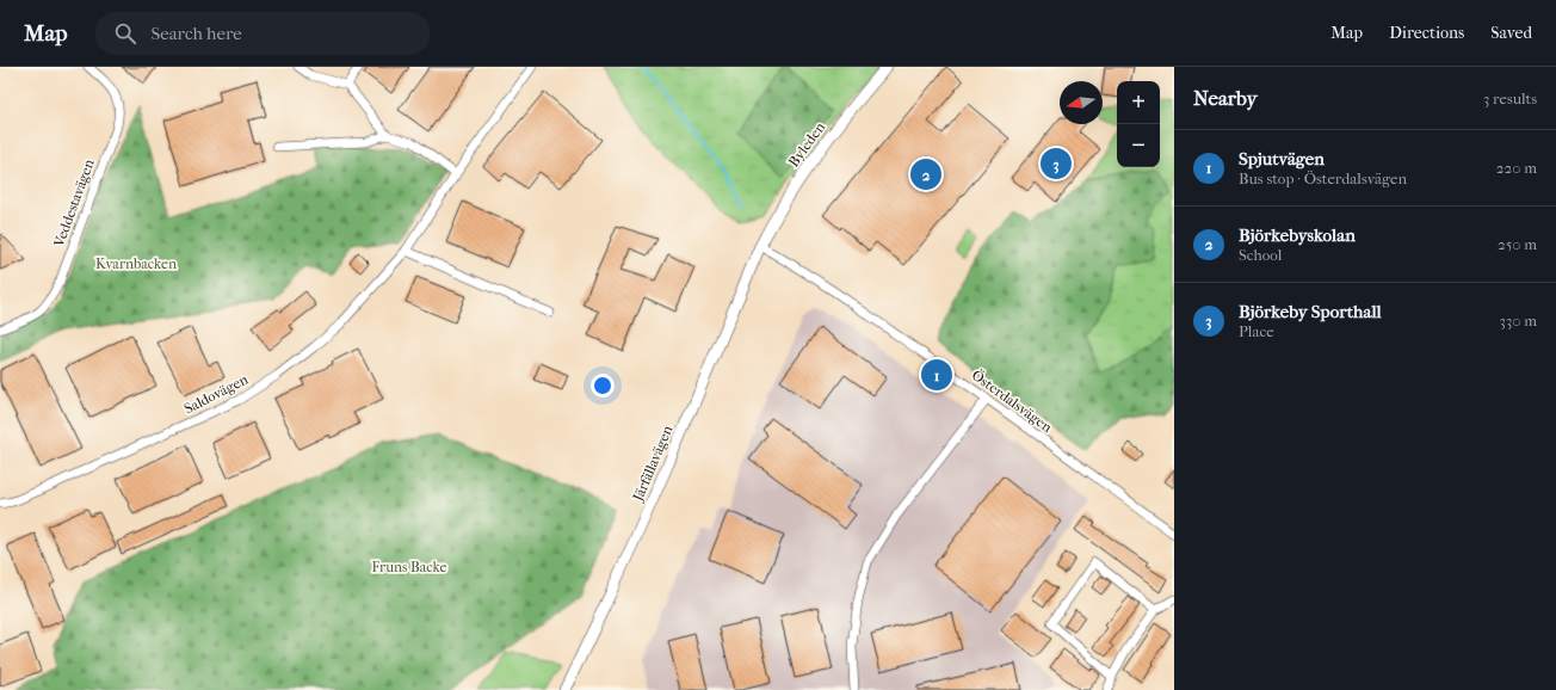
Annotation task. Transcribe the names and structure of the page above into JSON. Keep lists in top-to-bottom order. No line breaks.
{"streets":{"street":["Byleden","Veddestavägen","Saldovägen","Österdalsvägen","Järfällavägen"]},"crossings":[["Byleden","Österdalsvägen"],["Byleden","Järfällavägen"],["Österdalsvägen","Järfällavägen"]],"parks":["Kvarnbacken","Fruns Backe"],"north":"left","page":{"header":"Map","search":"Search here","nav":["Map","Directions","Saved"],"heading":["Nearby","3 results"],"map_buttons":["+","−"],"list":[{"mark":"1","name":"Spjutvägen","note":"Bus stop · Österdalsvägen","value":"220 m"},{"mark":"2","name":"Björkebyskolan","note":"School","value":"250 m"},{"mark":"3","name":"Björkeby Sporthall","note":"Place","value":"330 m"}],"pins":["3","2","1"]}}
